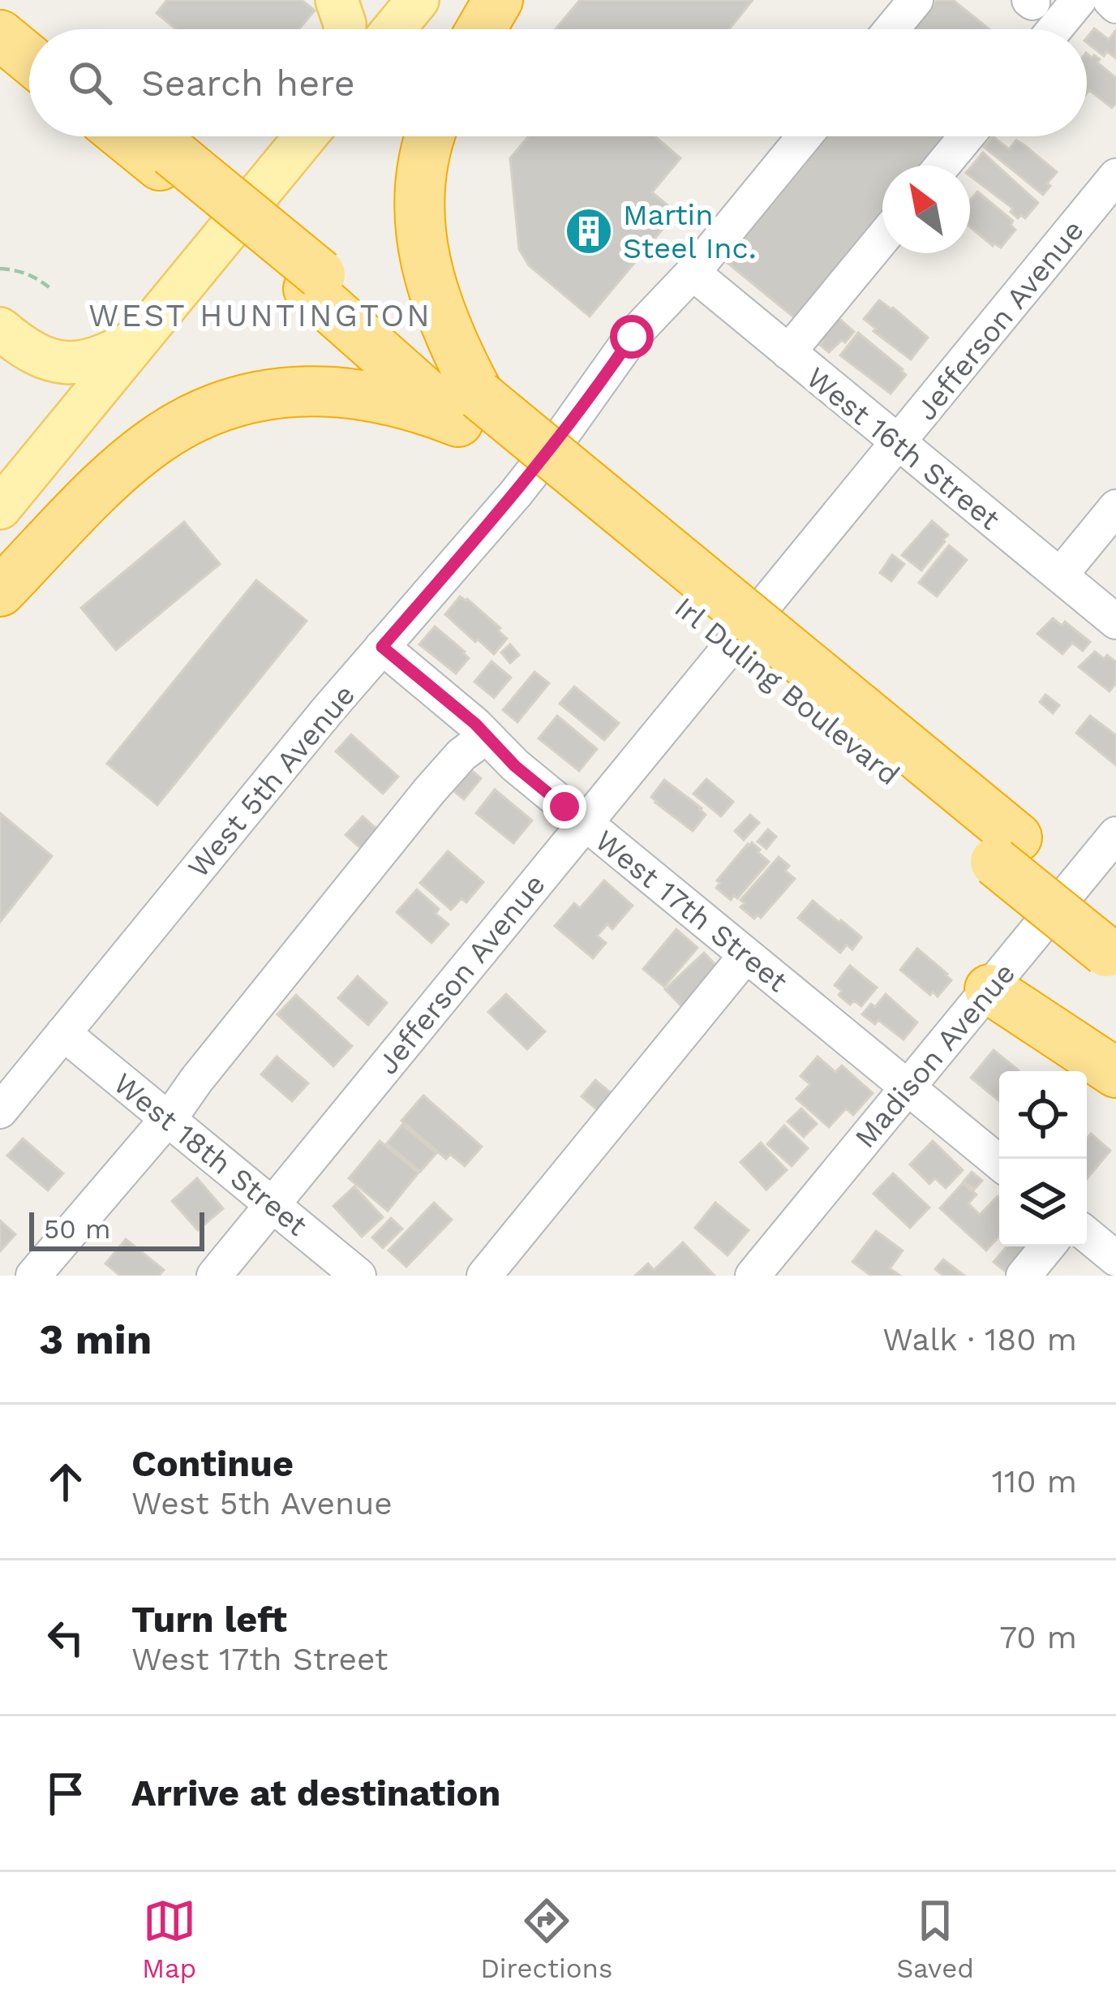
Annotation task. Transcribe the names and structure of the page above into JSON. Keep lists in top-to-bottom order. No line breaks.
{"streets":{"highway":["Irl Duling Boulevard"],"street":["Jefferson Avenue","West 16th Street","West 5th Avenue","West 17th Street","Madison Avenue","West 18th Street"]},"crossings":[["Jefferson Avenue","West 16th Street"],["Jefferson Avenue","West 17th Street"],["Jefferson Avenue","West 18th Street"],["West 16th Street","West 5th Avenue"],["West 5th Avenue","West 17th Street"],["West 5th Avenue","West 18th Street"],["West 17th Street","Madison Avenue"]],"districts":["WEST HUNTINGTON"],"places":{"building":["Martin Steel Inc."]},"scale_bar":"50 m","north":"top left","page":{"search":"Search here","scale":"50 m","heading":["3 min","Walk · 180 m"],"list":[["Continue","West 5th Avenue","110 m"],["Turn left","West 17th Street","70 m"],"Arrive at destination"],"nav":["Map","Directions","Saved"]}}
